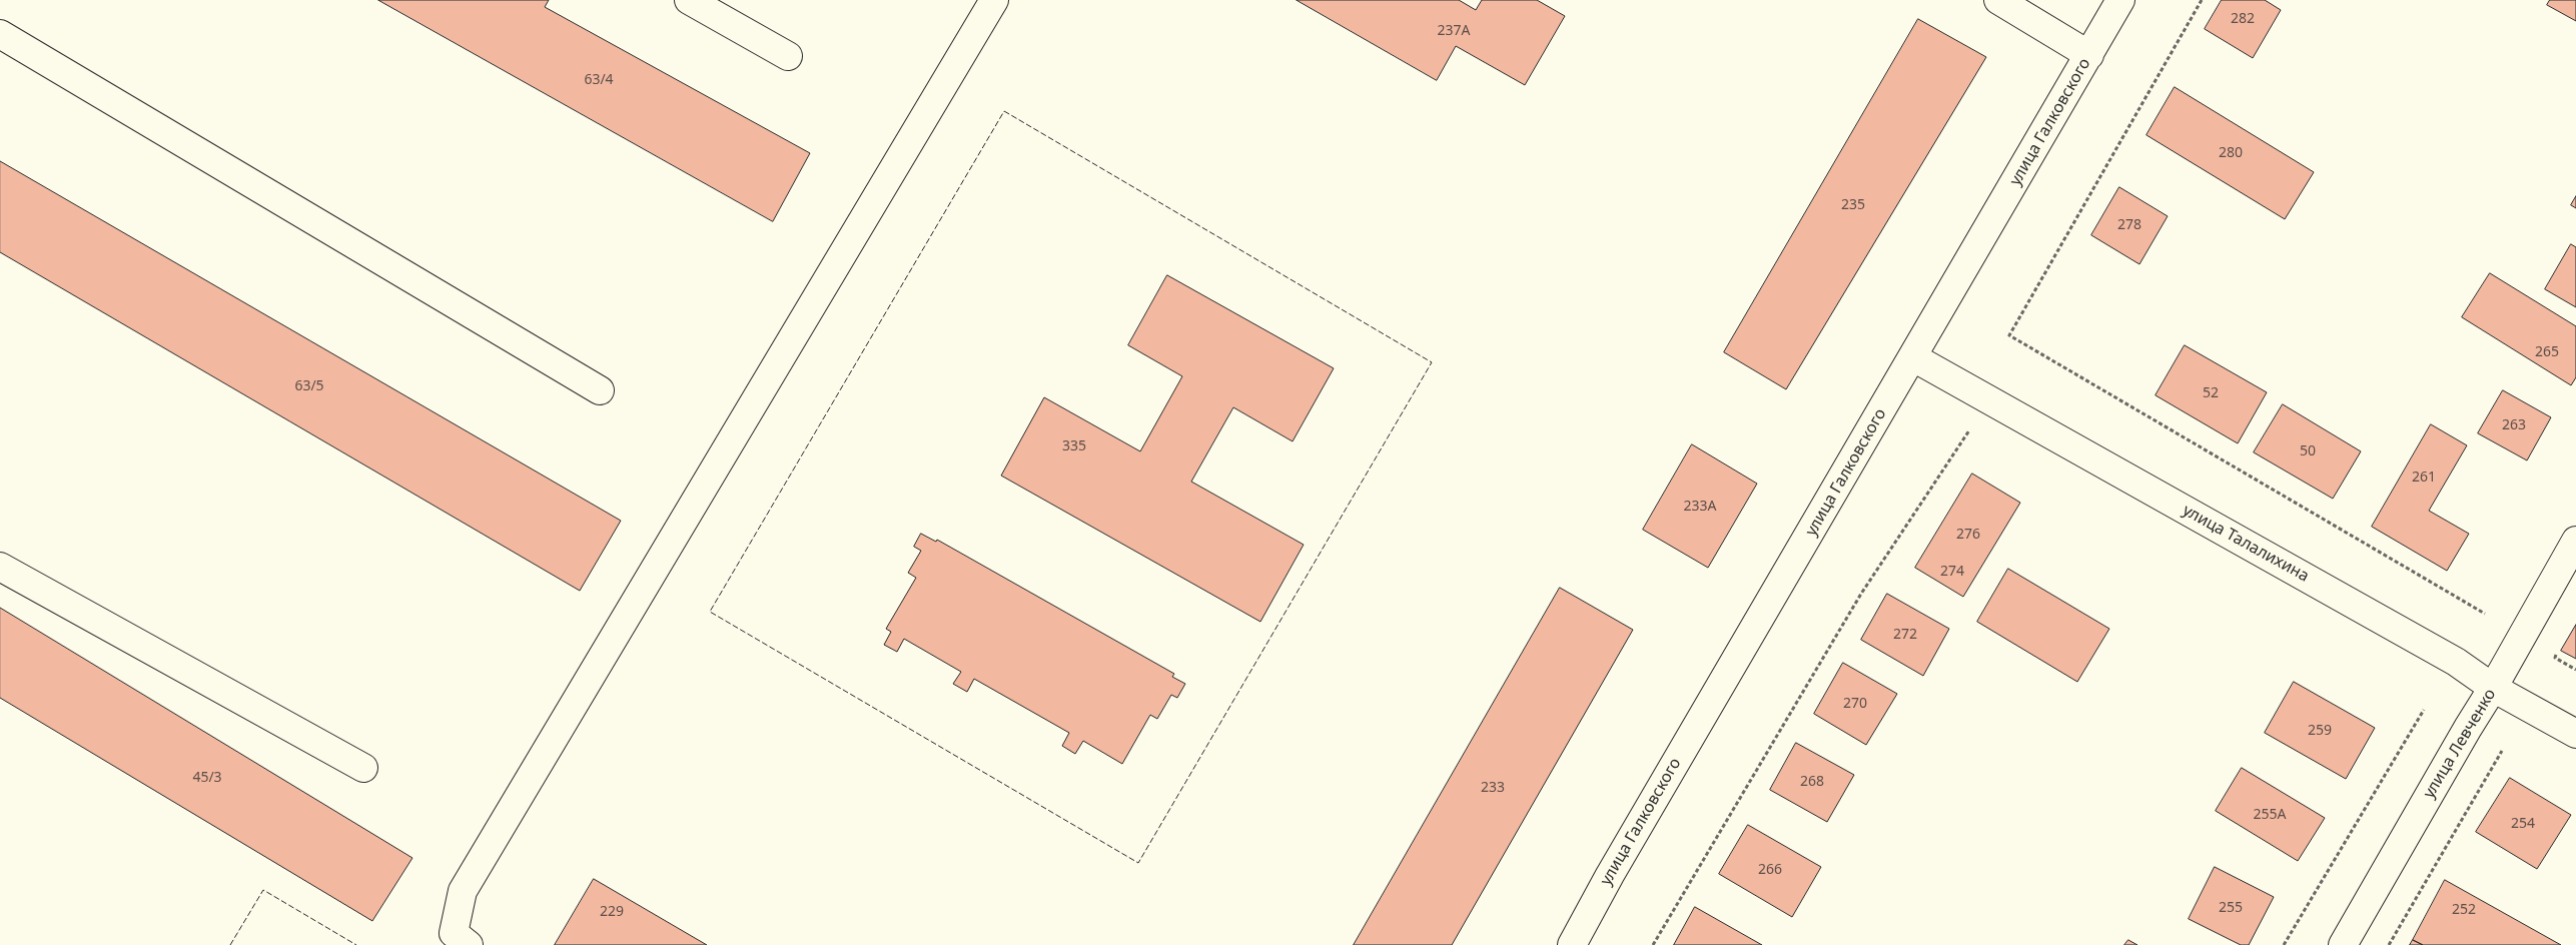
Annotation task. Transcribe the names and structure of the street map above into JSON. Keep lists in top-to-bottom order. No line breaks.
{"streets":{"street":["улица Галковского","улица Талалихина","улица Левченко"]},"crossings":[["улица Галковского","улица Талалихина"],["улица Талалихина","улица Левченко"]],"house_numbers":["282","237А","63/4","280","235","278","265","63/5","52","263","335","50","261","233А","276","274","272","270","259","45/3","268","233","255А","254","266","255","252","229"]}
